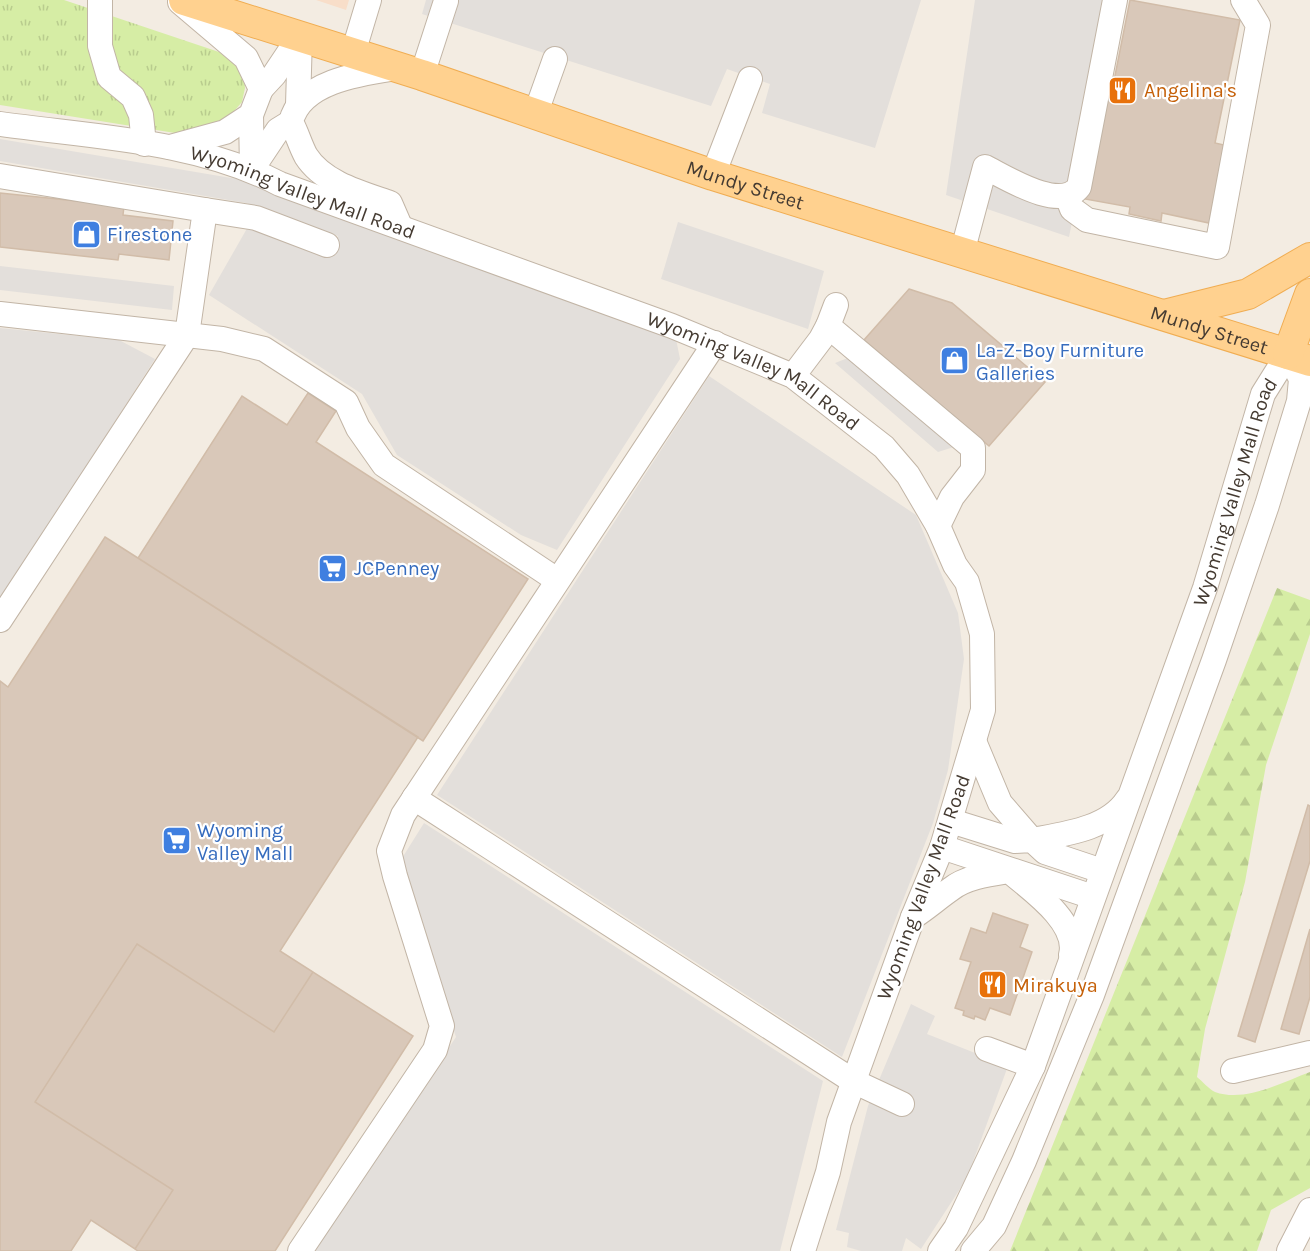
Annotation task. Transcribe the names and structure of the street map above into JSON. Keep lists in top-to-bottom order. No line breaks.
{"streets":{"main road":["Mundy Street"],"lane":["Wyoming Valley Mall Road"]},"crossings":[["Mundy Street","Wyoming Valley Mall Road"]],"places":{"restaurant":["Angelina's","Mirakuya"],"shop":["Firestone","La-Z-Boy Furniture Galleries"],"supermarket":["JCPenney","Wyoming Valley Mall"]}}
